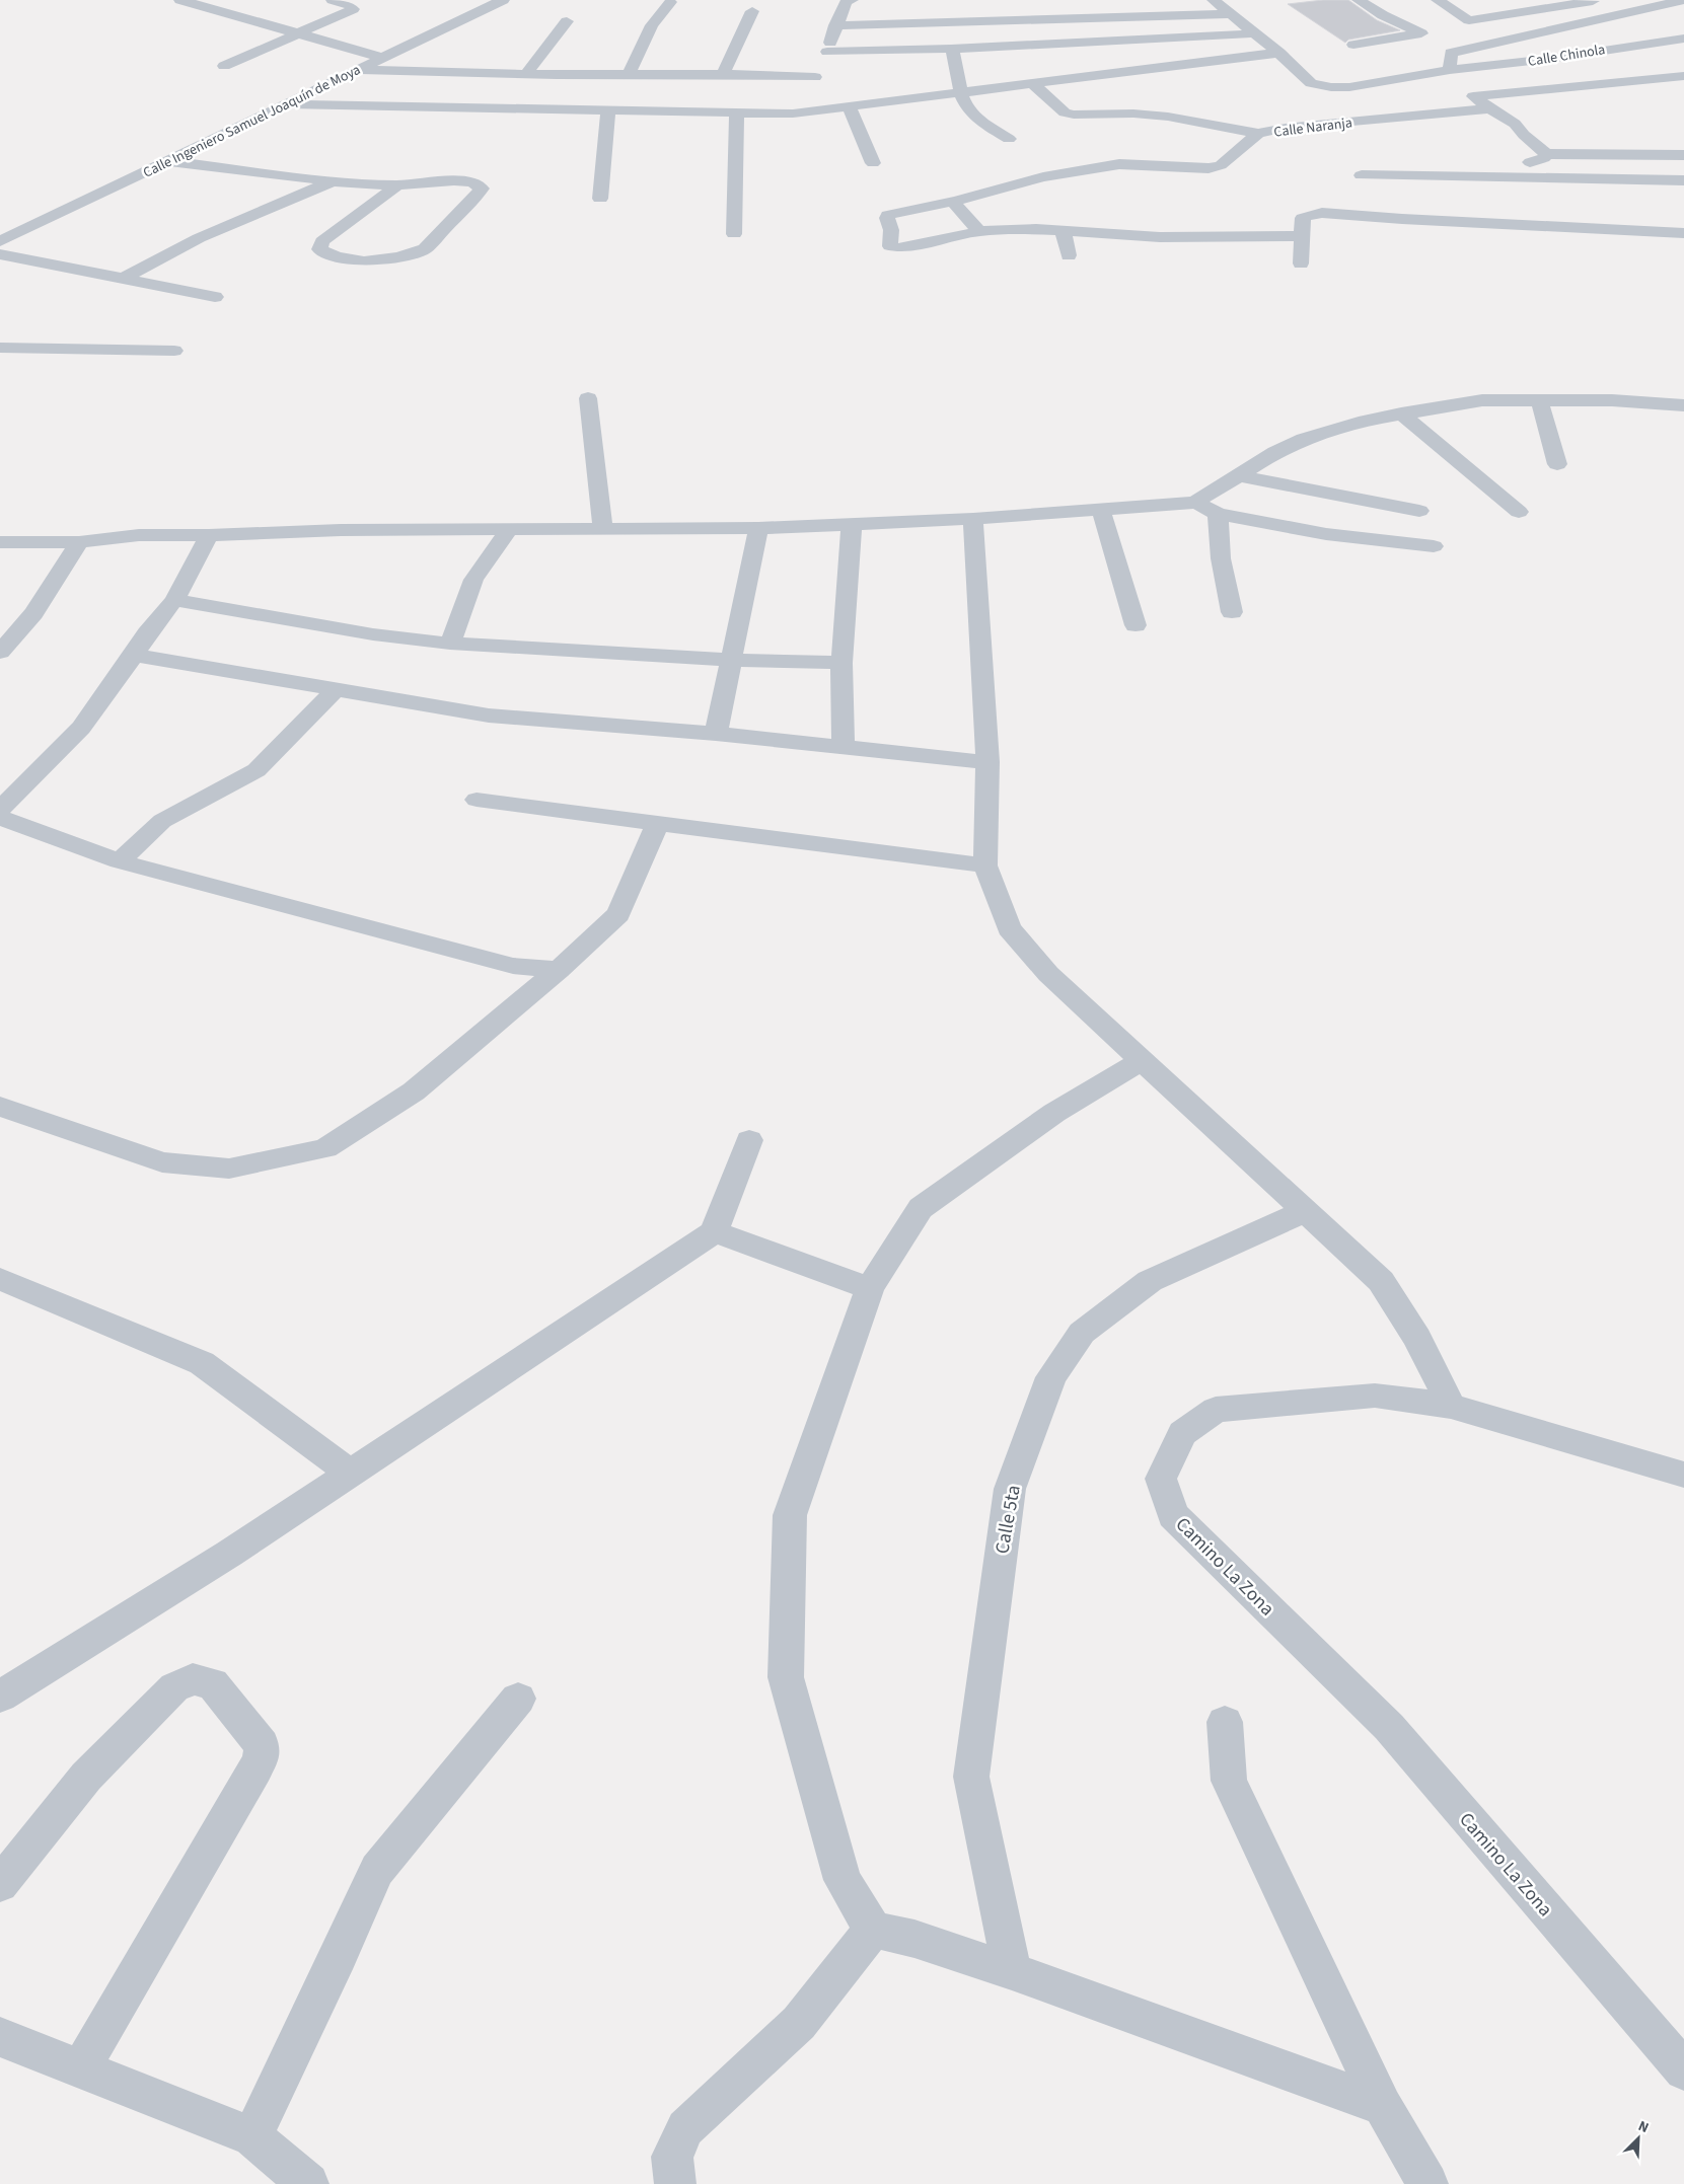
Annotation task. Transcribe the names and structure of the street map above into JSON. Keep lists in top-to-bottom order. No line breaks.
{"streets":{"street":["Calle Chinola","Calle Ingeniero Samuel Joaquín de Moya","Calle Naranja","Calle 5ta","Camino La Zona"]},"north":"top right"}
